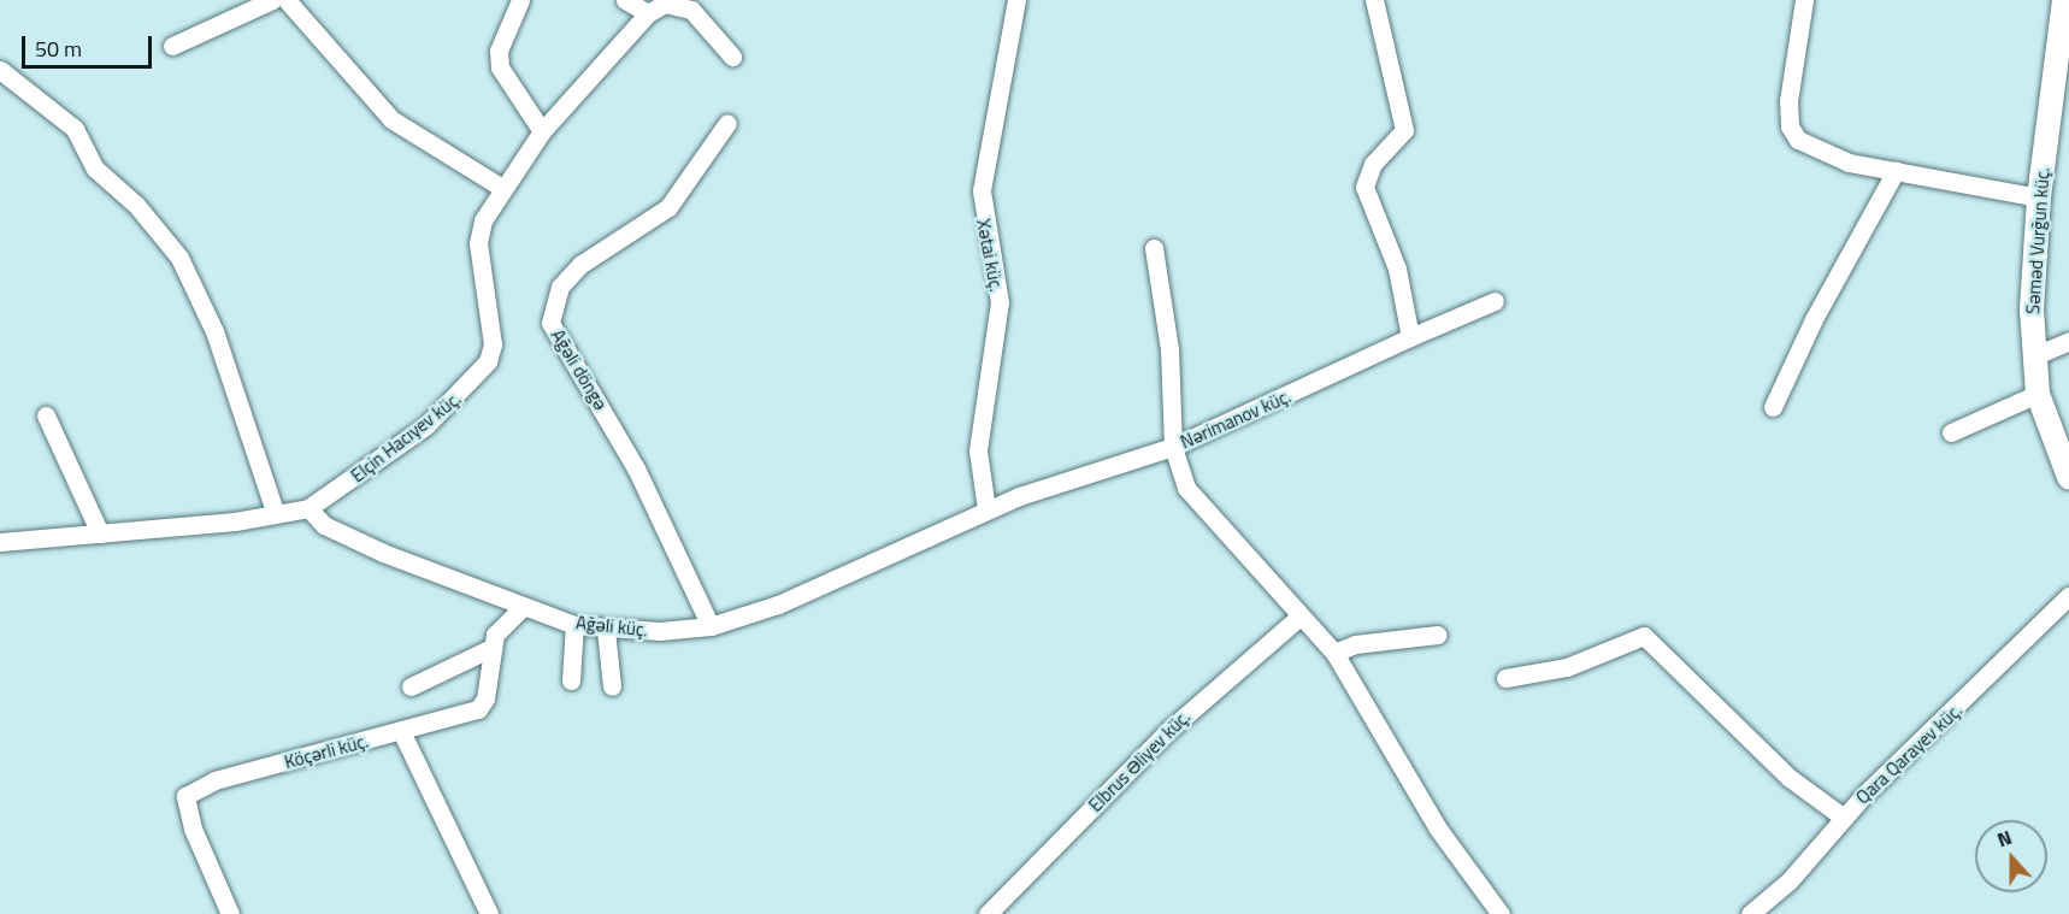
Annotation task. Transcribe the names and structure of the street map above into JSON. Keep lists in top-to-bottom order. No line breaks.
{"streets":{"street":["Səməd Vurğun küç.","Xətai küç.","Ağəli döngə","Nərimanov küç.","Elçin Hacıyev küç.","Ağəli küç.","Köçərli küç.","Qara Qarayev küç.","Elbrus Əliyev küç."]},"crossings":[["Xətai küç.","Ağəli küç."],["Ağəli döngə","Ağəli küç."],["Nərimanov küç.","Ağəli küç."],["Nərimanov küç.","Elbrus Əliyev küç."],["Elçin Hacıyev küç.","Ağəli küç."]],"scale_bar":"50 m","north":"top"}
